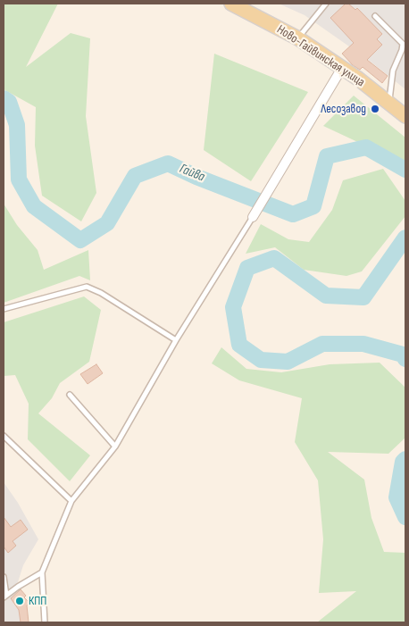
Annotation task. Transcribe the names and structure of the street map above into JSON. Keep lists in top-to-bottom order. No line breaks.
{"streets":{"main road":["Ново-Гайвинская улица"]},"water":["Гайва"],"places":["Лесозавод","КПП"]}
